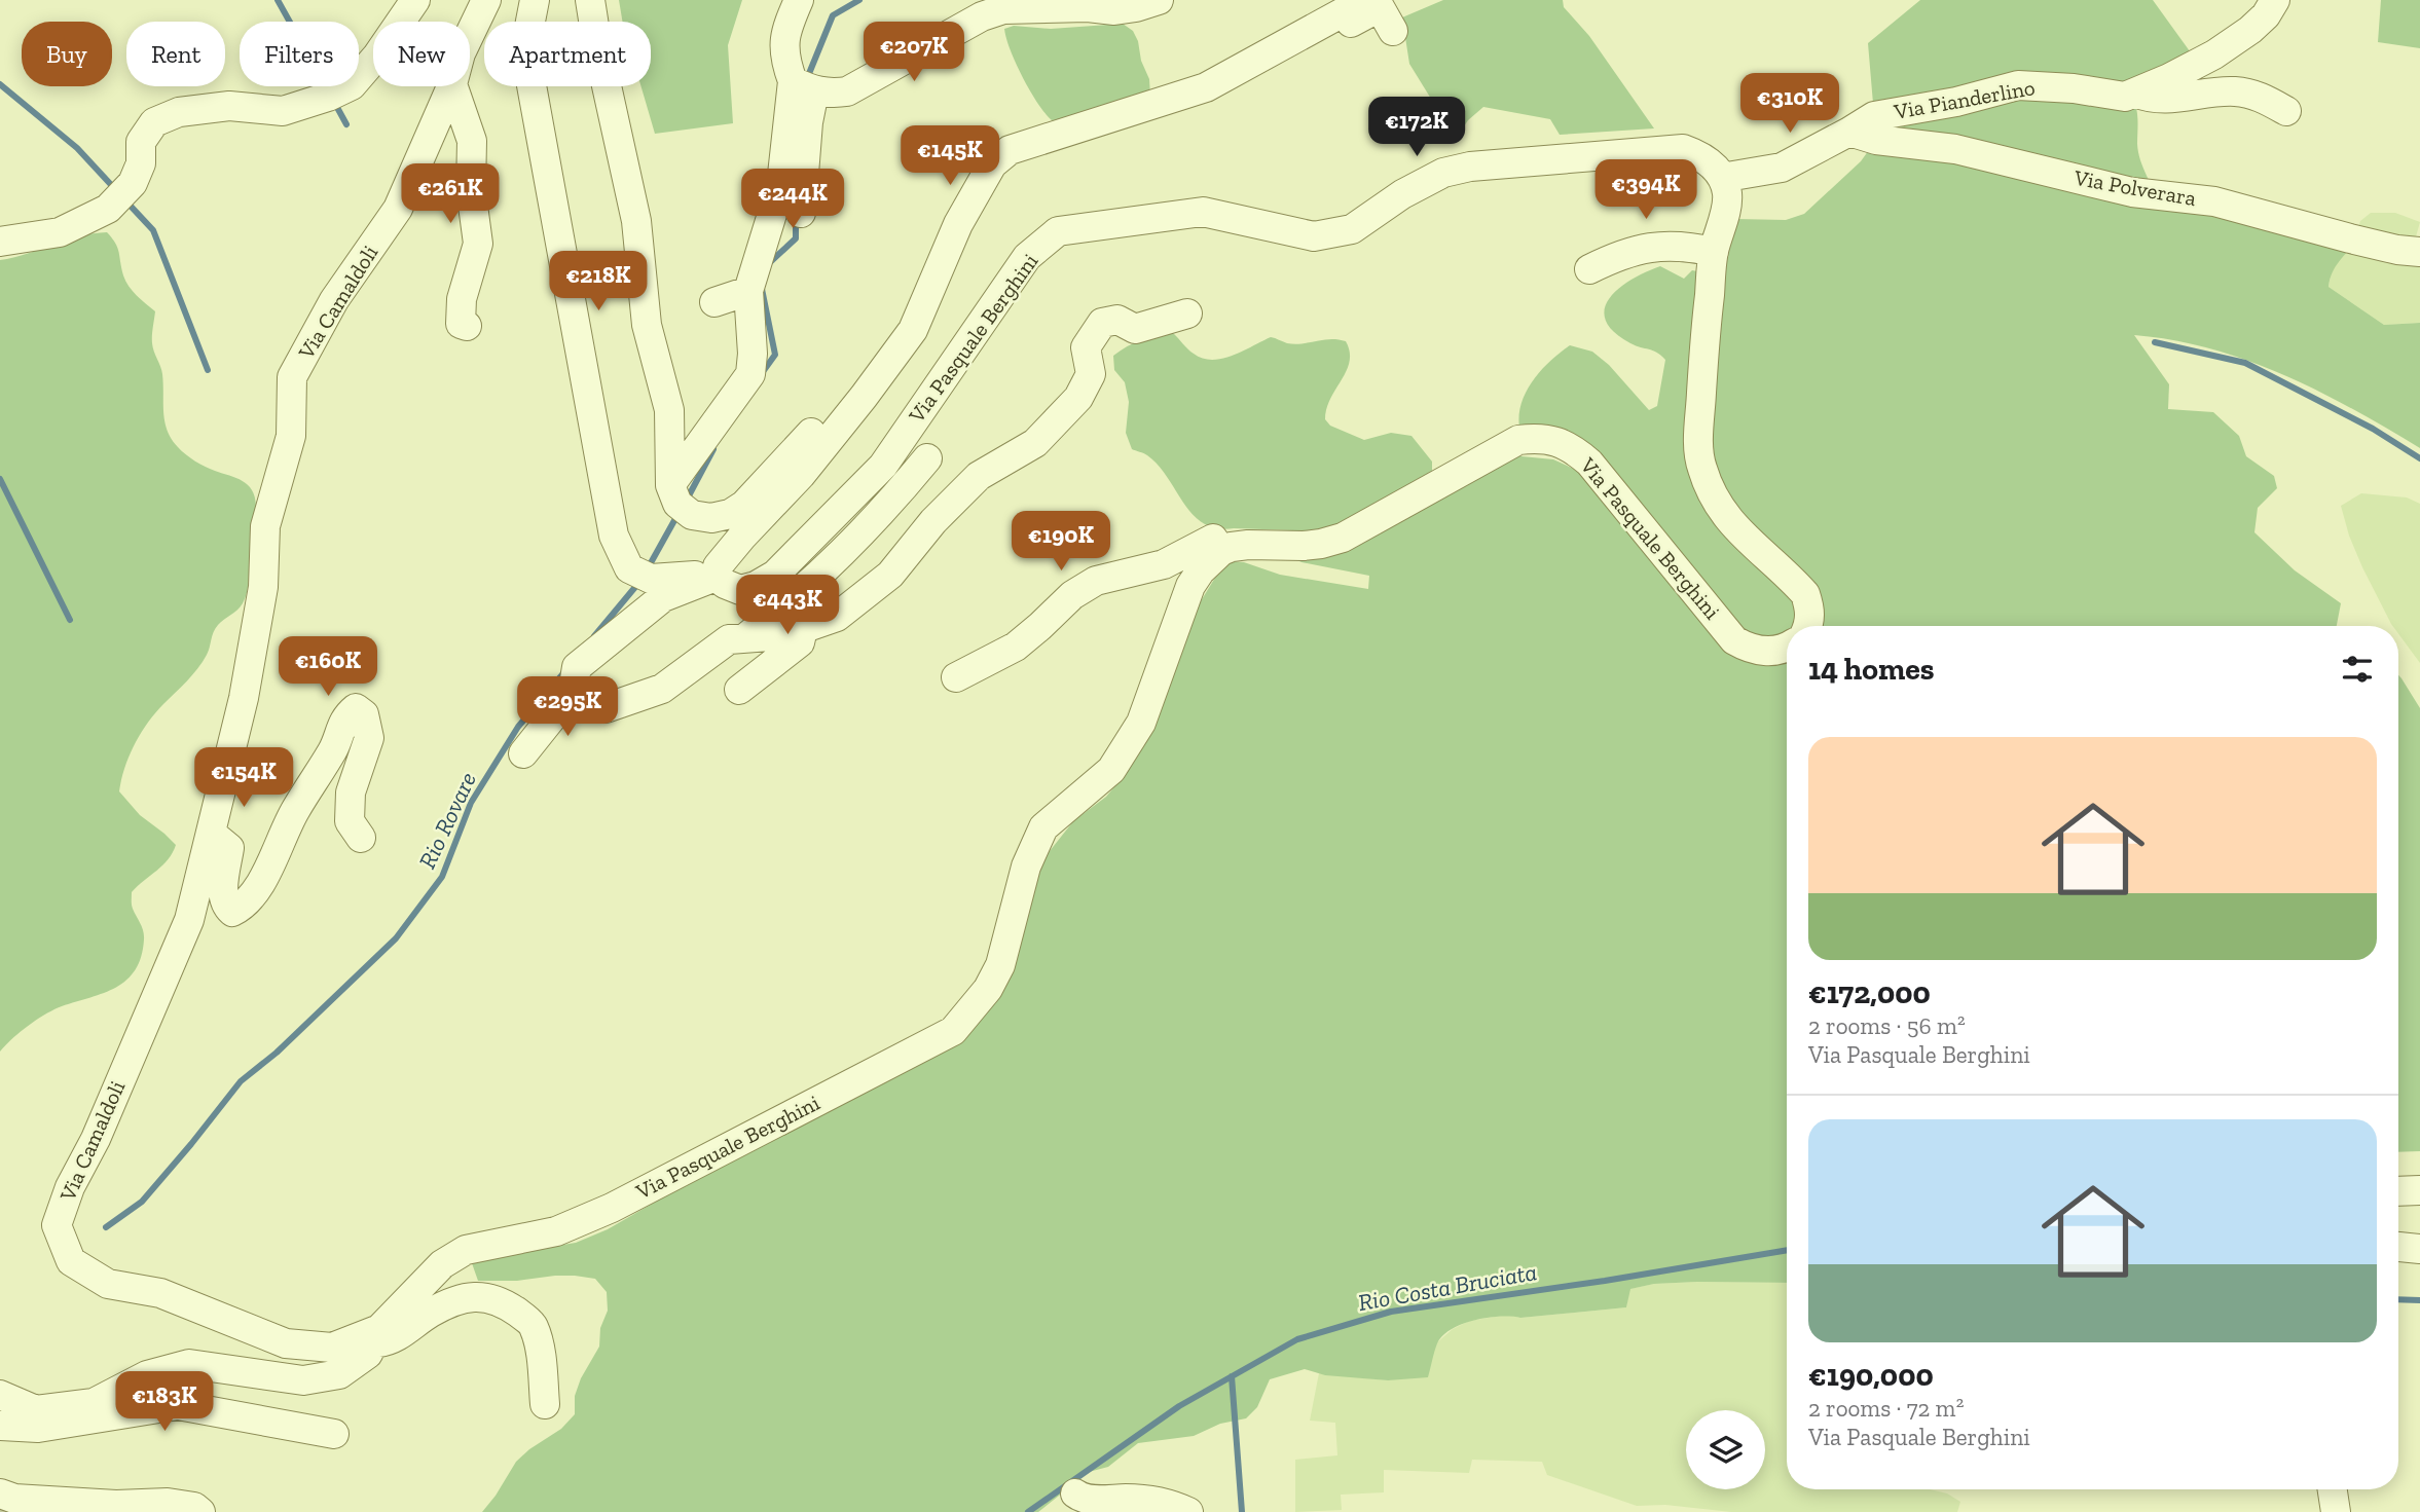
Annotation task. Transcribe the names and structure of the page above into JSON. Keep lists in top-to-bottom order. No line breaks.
{"streets":{"street":["Via Pianderlino","Via Polverara","Via Camaldoli","Via Pasquale Berghini"]},"crossings":[["Via Pianderlino","Via Polverara"],["Via Pianderlino","Via Pasquale Berghini"],["Via Camaldoli","Via Pasquale Berghini"]],"water":["Rio Rovare","Rio Costa Bruciata"],"page":{"price":["€207K","€310K","€172K","€145K","€394K","€261K","€244K","€218K","€190K","€443K","€160K","€295K","€154K","€183K"],"chip":["Buy","Rent","Filters","New","Apartment"],"heading":"14 homes","list":[{"name":"€172,000","note":"2 rooms · 56 m² · Via Pasquale Berghini"},{"name":"€190,000","note":"2 rooms · 72 m² · Via Pasquale Berghini"}]}}
